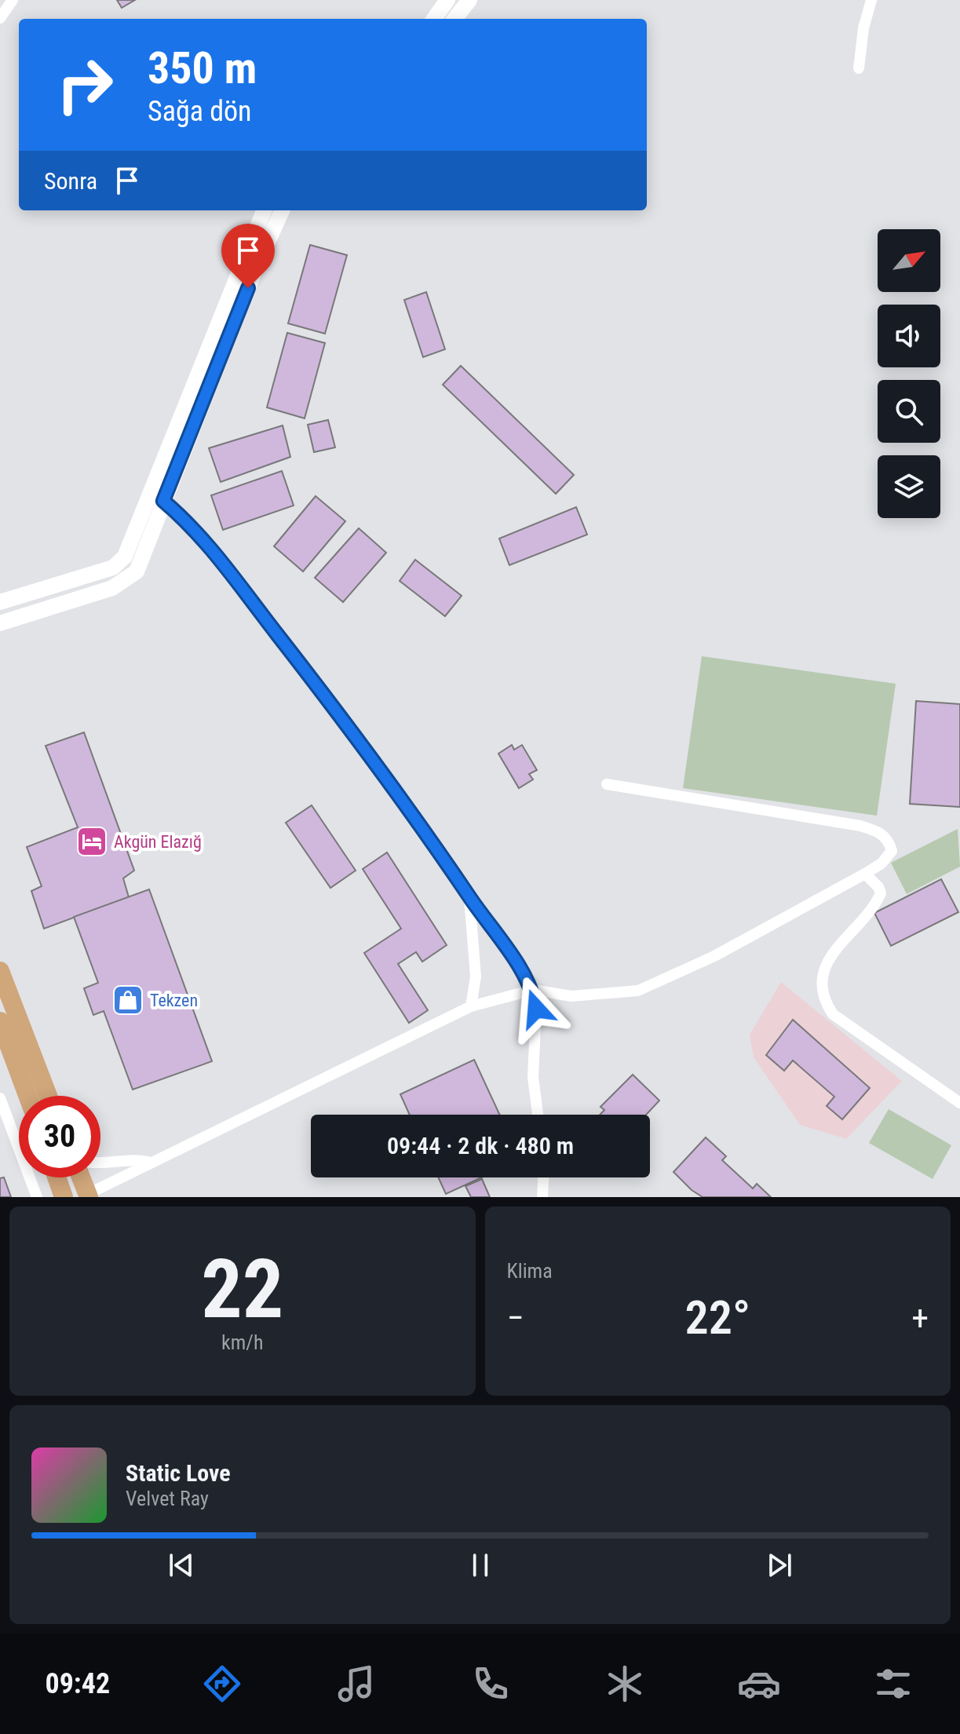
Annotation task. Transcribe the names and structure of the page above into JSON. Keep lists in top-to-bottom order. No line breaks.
{"places":{"hotel":["Akgün Elazığ"],"shop":["Tekzen"]},"north":"top right","page":{"turn":["350 m","Sağa dön"],"then":"Sonra","limit":"30","trip":"09:44 · 2 dk · 480 m","tile":[["22","km/h"],"Klima"],"heat":["−","22°","+"],"song":["Static Love","Velvet Ray"],"tabs":"09:42"}}
